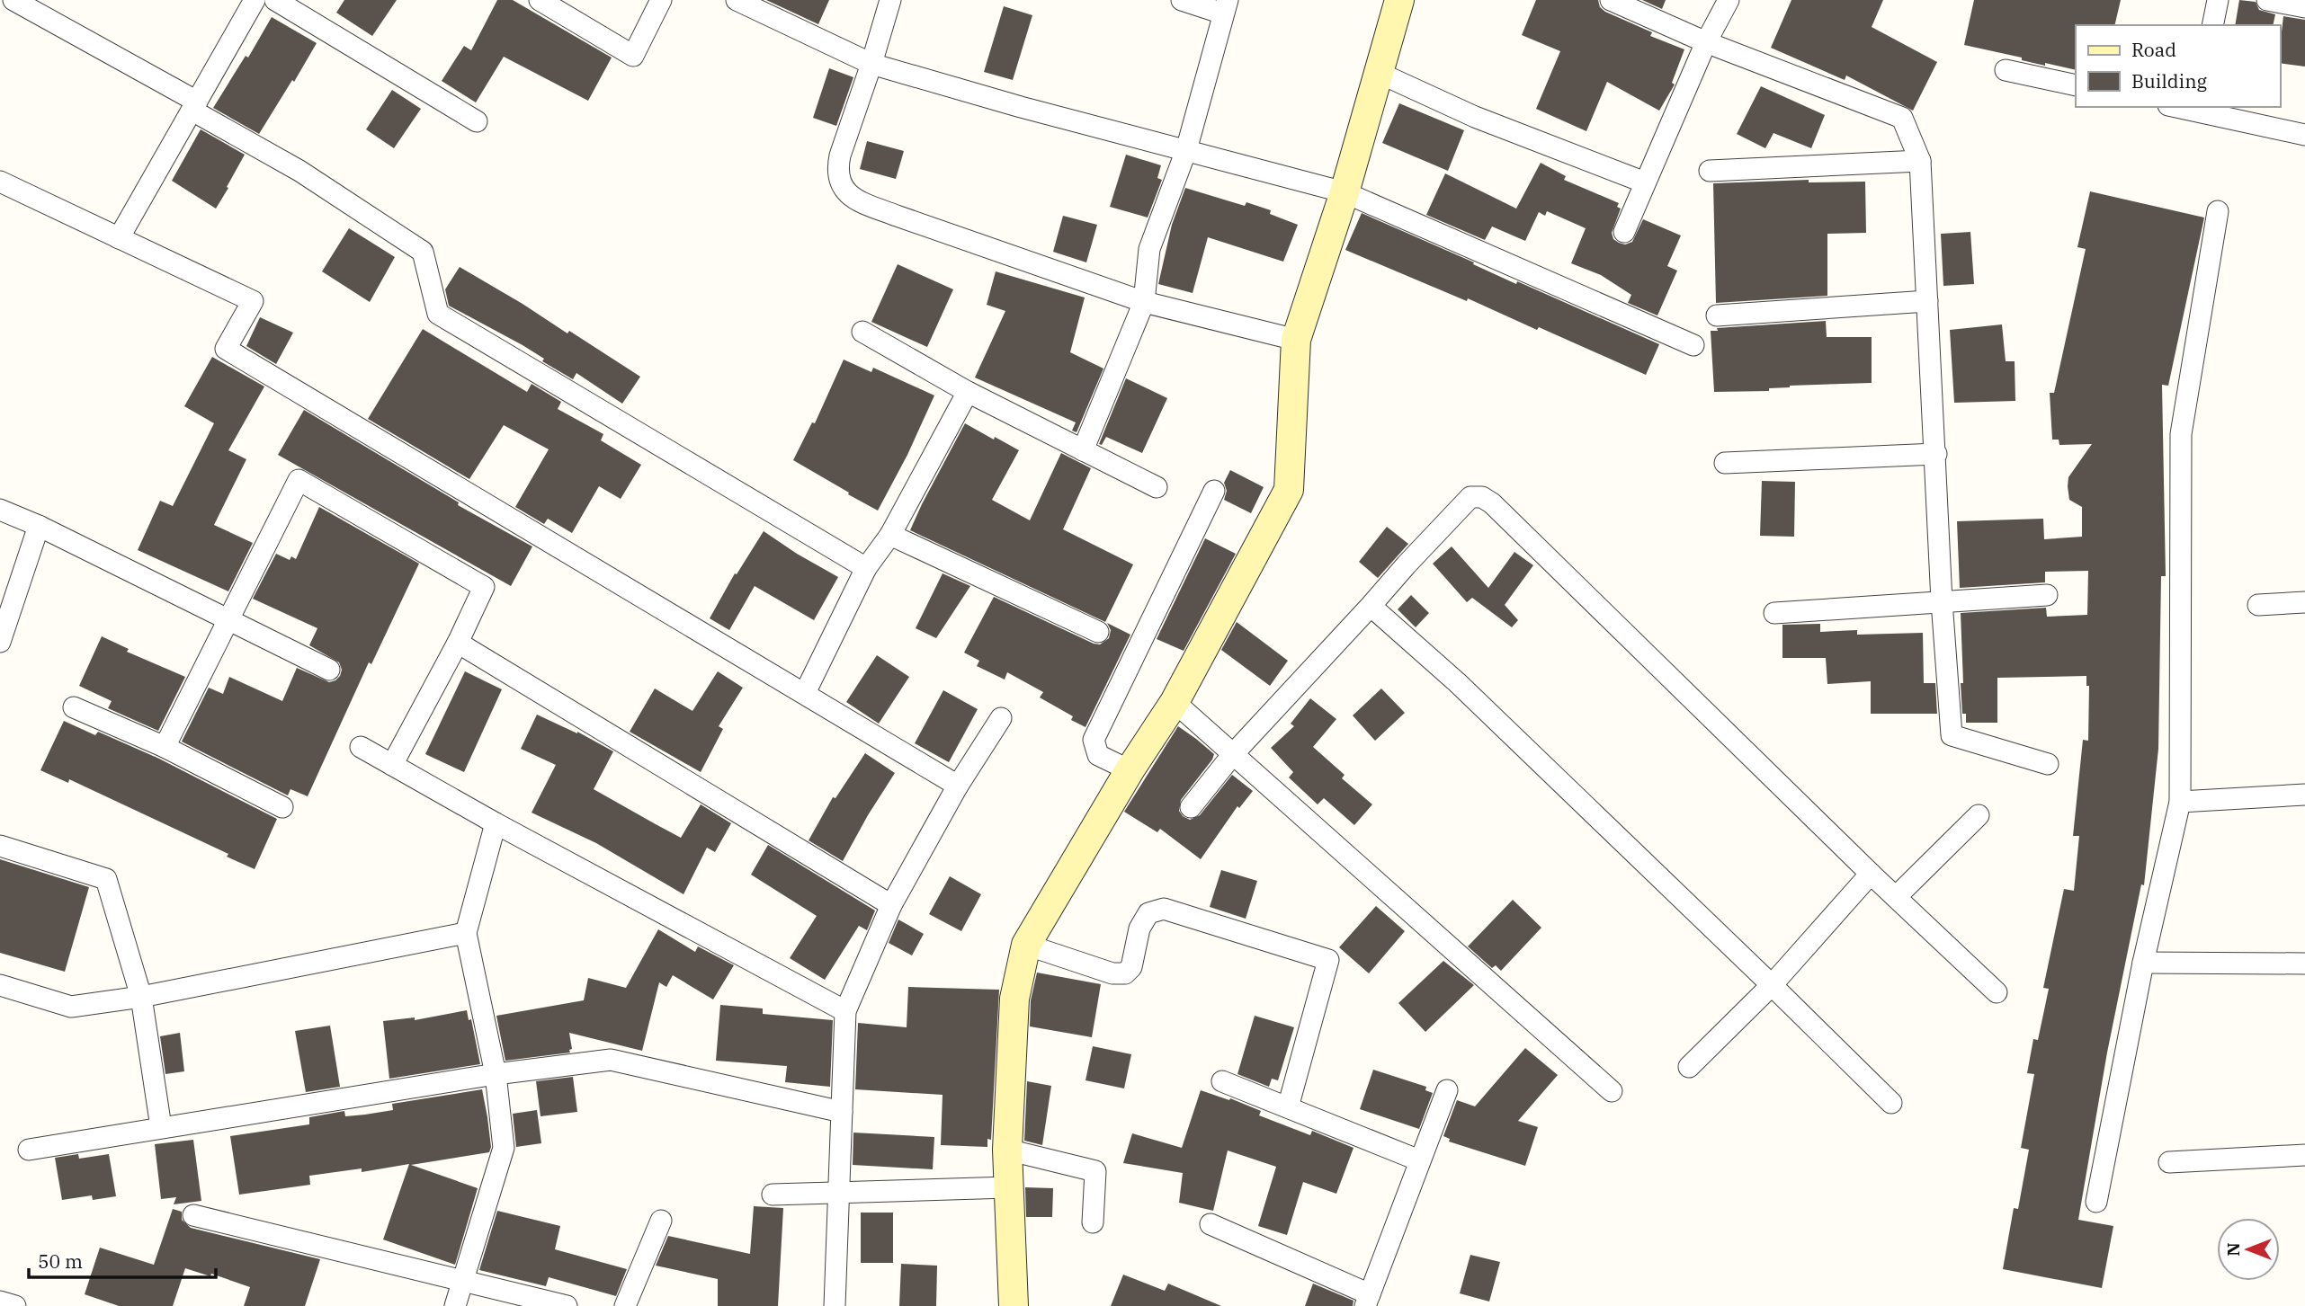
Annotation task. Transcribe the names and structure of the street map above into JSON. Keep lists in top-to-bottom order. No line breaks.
{"legend":["Road","Building"],"scale_bar":"50 m","north":"left"}
